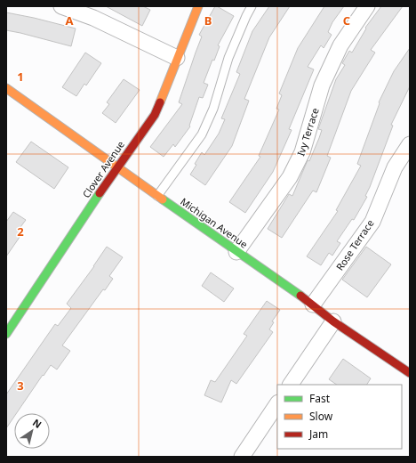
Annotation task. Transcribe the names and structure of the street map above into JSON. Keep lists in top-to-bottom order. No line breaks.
{"streets":{"main road":["Clover Avenue","Michigan Avenue"],"street":["Ivy Terrace","Rose Terrace"]},"crossings":[["Ivy Terrace","Michigan Avenue"],["Clover Avenue","Michigan Avenue"],["Michigan Avenue","Rose Terrace"]],"legend":["Fast","Slow","Jam"],"north":"top right","grid":{"columns":["A","B","C"],"rows":["1","2","3"]}}
